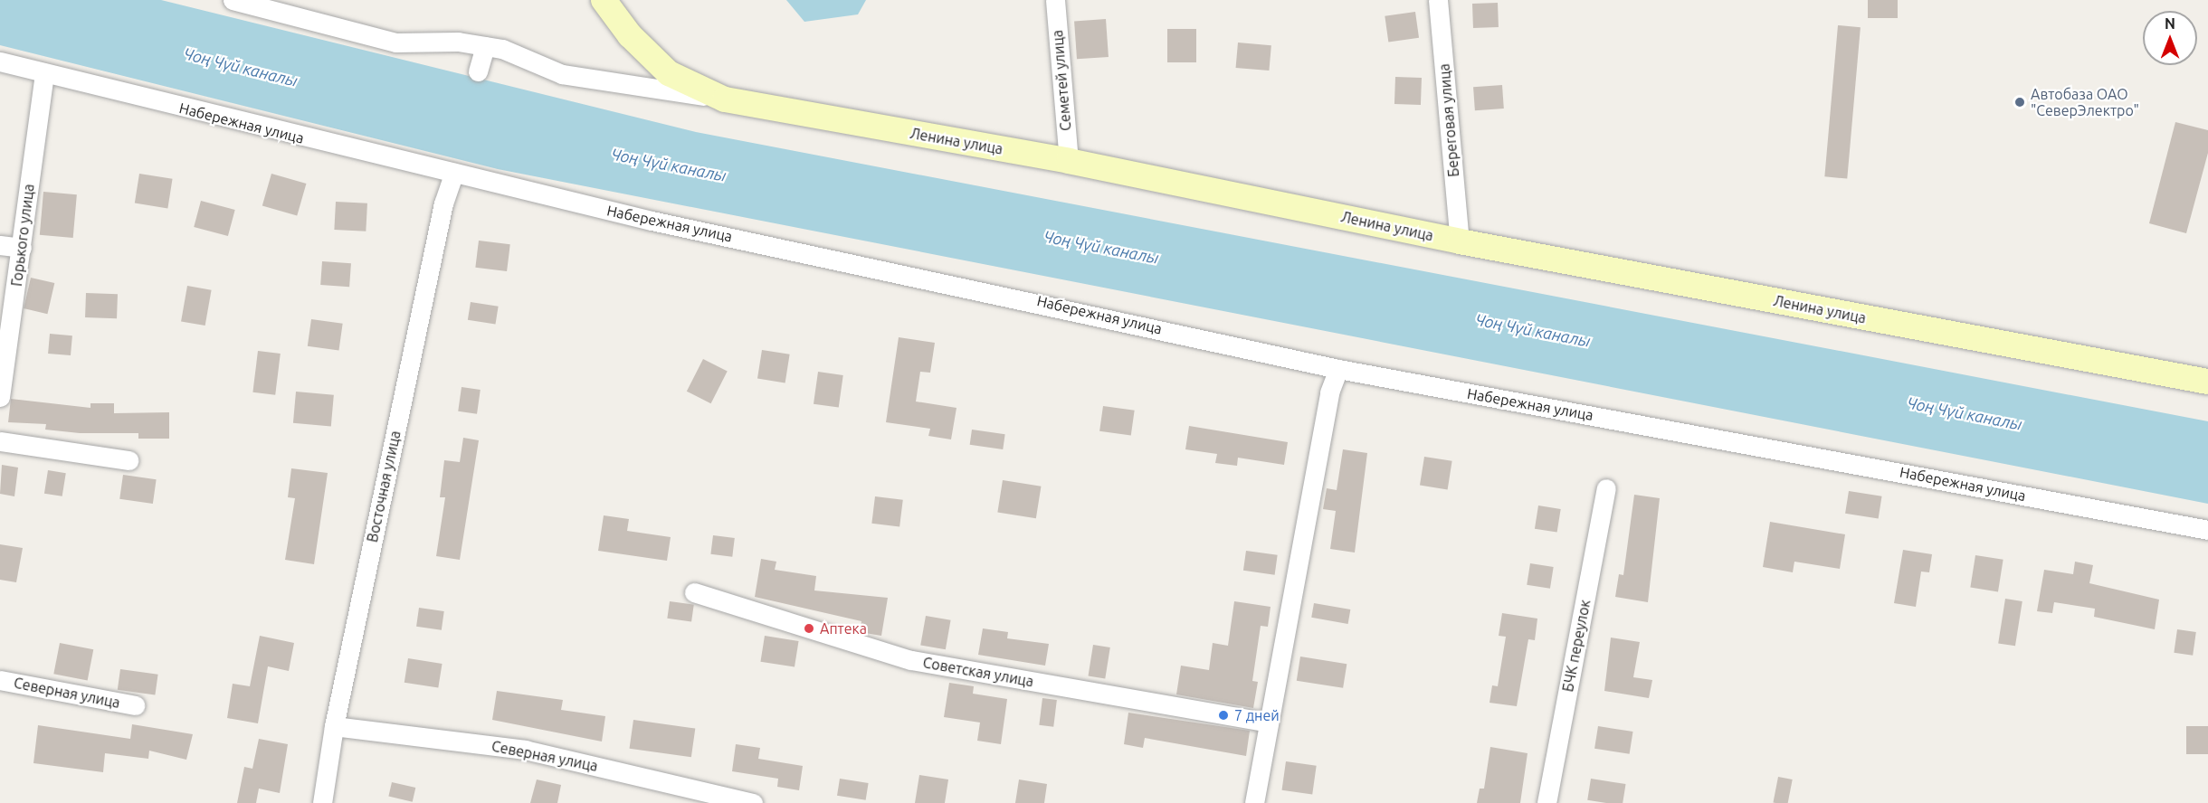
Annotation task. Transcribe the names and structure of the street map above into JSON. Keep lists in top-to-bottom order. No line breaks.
{"streets":{"street":["Семетей улица","Береговая улица","Набережная улица","Ленина улица","Горького улица","Восточная улица","БЧК переулок","Советская улица","Северная улица"]},"crossings":[["Семетей улица","Ленина улица"],["Береговая улица","Ленина улица"],["Набережная улица","Горького улица"],["Набережная улица","Восточная улица"],["Восточная улица","Северная улица"]],"water":["Чоң Чүй каналы"],"places":["Автобаза ОАО \"СеверЭлектро\"","Аптека","7 дней"],"north":"top"}
